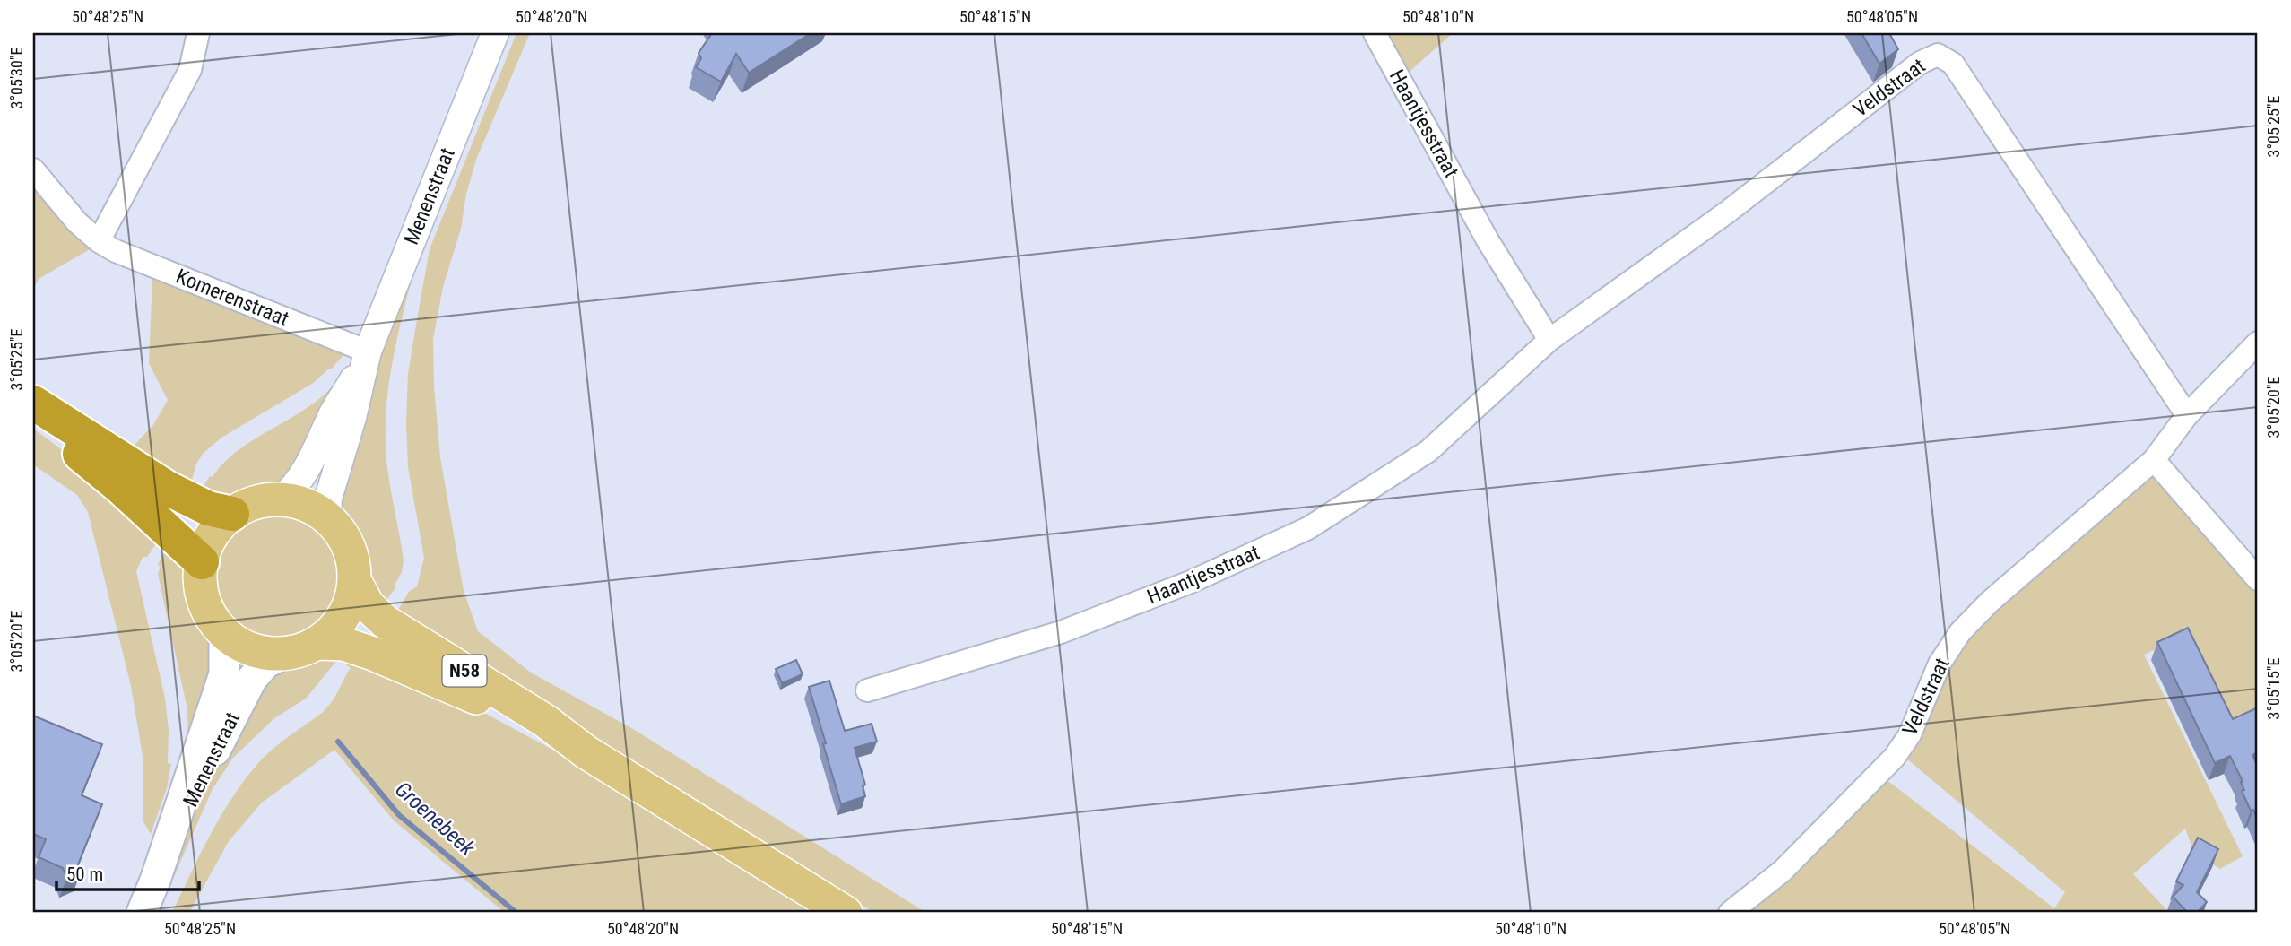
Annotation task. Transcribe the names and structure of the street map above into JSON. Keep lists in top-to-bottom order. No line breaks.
{"streets":{"main road":["Menenstraat","N58"],"street":["Veldstraat","Haantjesstraat","Komerenstraat"]},"crossings":[["Veldstraat","Haantjesstraat"],["Menenstraat","Komerenstraat"],["Menenstraat","N58"]],"water":["Groenebeek"],"scale_bar":"50 m","coordinates":["50°48'25\"N","50°48'20\"N","50°48'15\"N","50°48'10\"N","50°48'05\"N","3°05'30\"E","3°05'25\"E","3°05'20\"E","3°05'15\"E"]}
